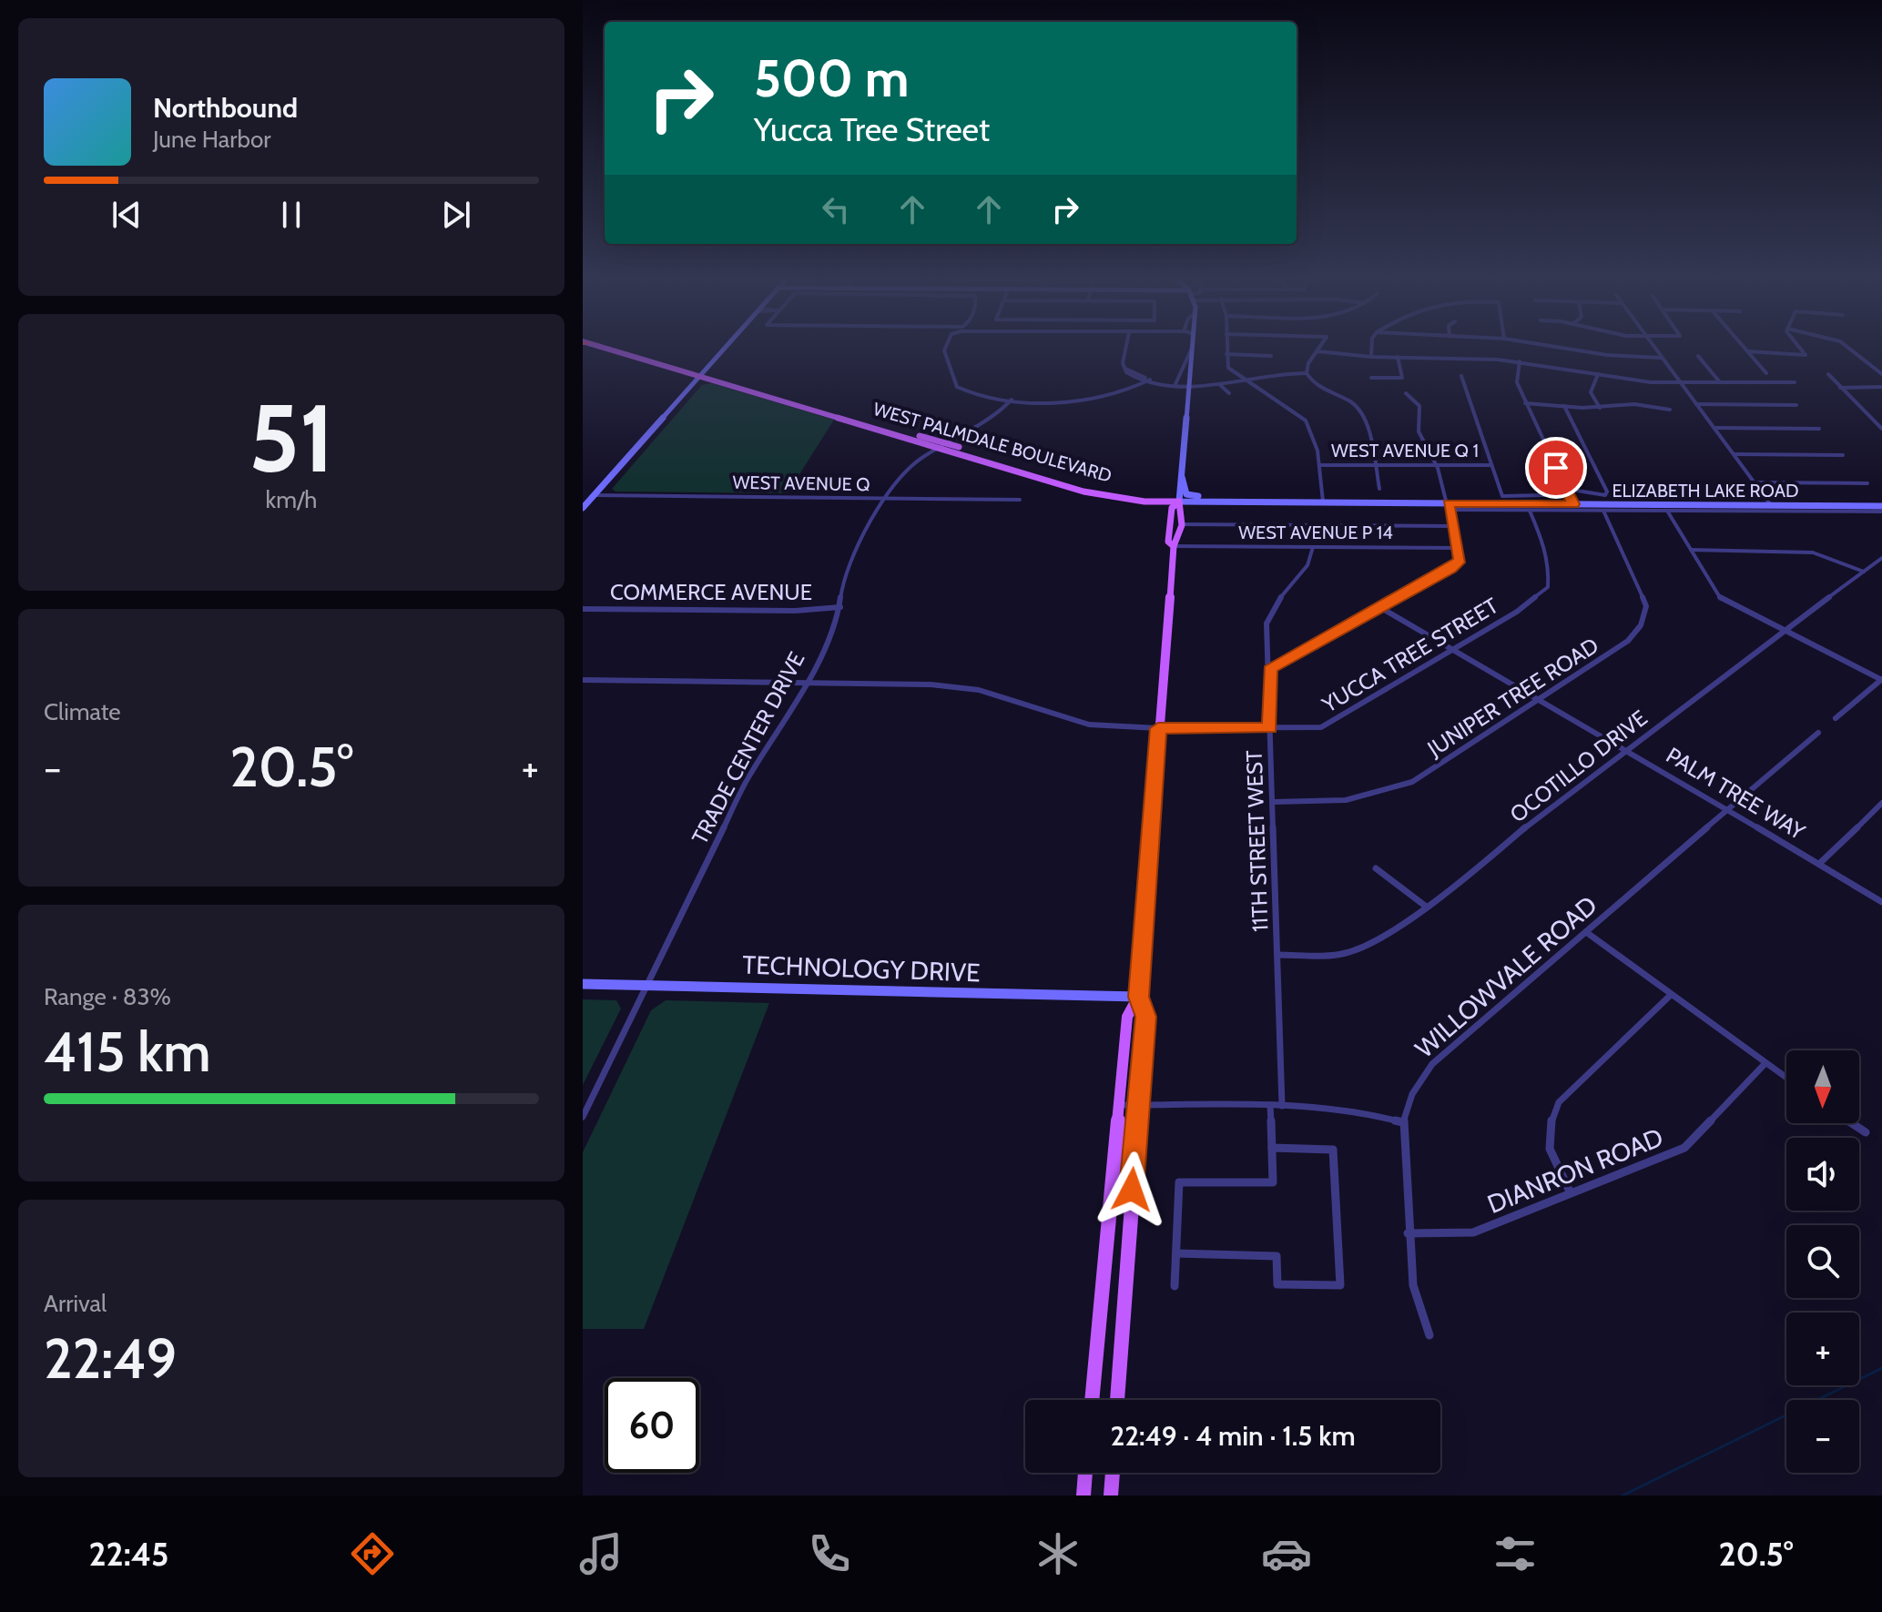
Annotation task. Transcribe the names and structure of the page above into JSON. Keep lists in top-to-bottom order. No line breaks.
{"streets":{"main road":["WEST PALMDALE BOULEVARD","WEST AVENUE Q","ELIZABETH LAKE ROAD","TECHNOLOGY DRIVE"],"street":["WEST AVENUE Q 1","WEST AVENUE P 14","COMMERCE AVENUE","YUCCA TREE STREET","JUNIPER TREE ROAD","TRADE CENTER DRIVE","OCOTILLO DRIVE","PALM TREE WAY","11TH STREET WEST","WILLOWVALE ROAD","DIANRON ROAD"]},"crossings":[["WEST PALMDALE BOULEVARD","ELIZABETH LAKE ROAD"],["WEST PALMDALE BOULEVARD","TRADE CENTER DRIVE"],["WEST AVENUE Q","TRADE CENTER DRIVE"],["WEST AVENUE P 14","11TH STREET WEST"],["COMMERCE AVENUE","TRADE CENTER DRIVE"],["YUCCA TREE STREET","TRADE CENTER DRIVE"],["YUCCA TREE STREET","PALM TREE WAY"],["YUCCA TREE STREET","11TH STREET WEST"],["JUNIPER TREE ROAD","PALM TREE WAY"],["JUNIPER TREE ROAD","11TH STREET WEST"],["TRADE CENTER DRIVE","TECHNOLOGY DRIVE"],["OCOTILLO DRIVE","PALM TREE WAY"],["OCOTILLO DRIVE","11TH STREET WEST"],["PALM TREE WAY","WILLOWVALE ROAD"],["WILLOWVALE ROAD","DIANRON ROAD"]],"north":"bottom","page":{"turn":["500 m","Yucca Tree Street"],"song":["Northbound","June Harbor"],"tile":[["51","km/h"],"Climate",["Range · 83%","415 km"],["Arrival","22:49"]],"heat":["−","20.5°","+"],"map_buttons":["+","−"],"limit":"60","trip":"22:49 · 4 min · 1.5 km","tabs":["22:45","20.5°"]}}
